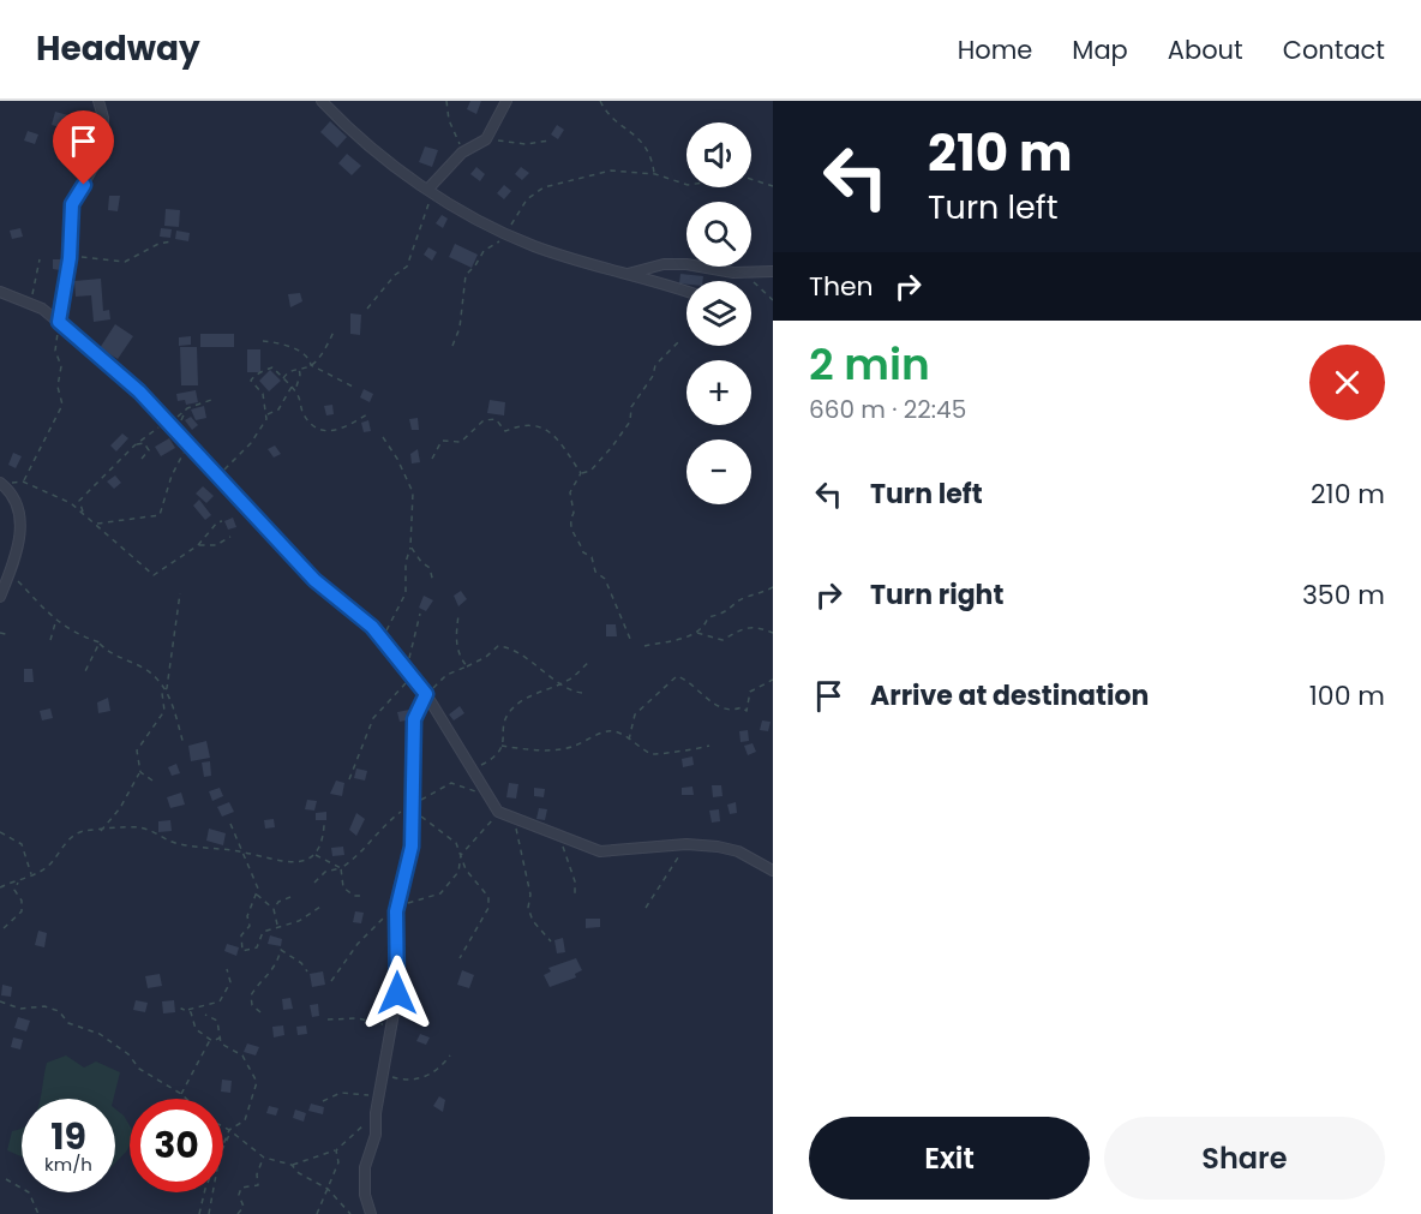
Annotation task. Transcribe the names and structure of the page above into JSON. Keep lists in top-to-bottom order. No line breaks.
{"page":{"header":"Headway","nav":["Home","Map","About","Contact"],"turn":["210 m","Turn left"],"map_buttons":["+","−"],"then":"Then","heading":["2 min","660 m · 22:45"],"list":[{"name":"Turn left","value":"210 m"},{"name":"Turn right","value":"350 m"},{"name":"Arrive at destination","value":"100 m"}],"speed":"19 km/h","limit":"30","buttons":["Exit","Share"]}}
